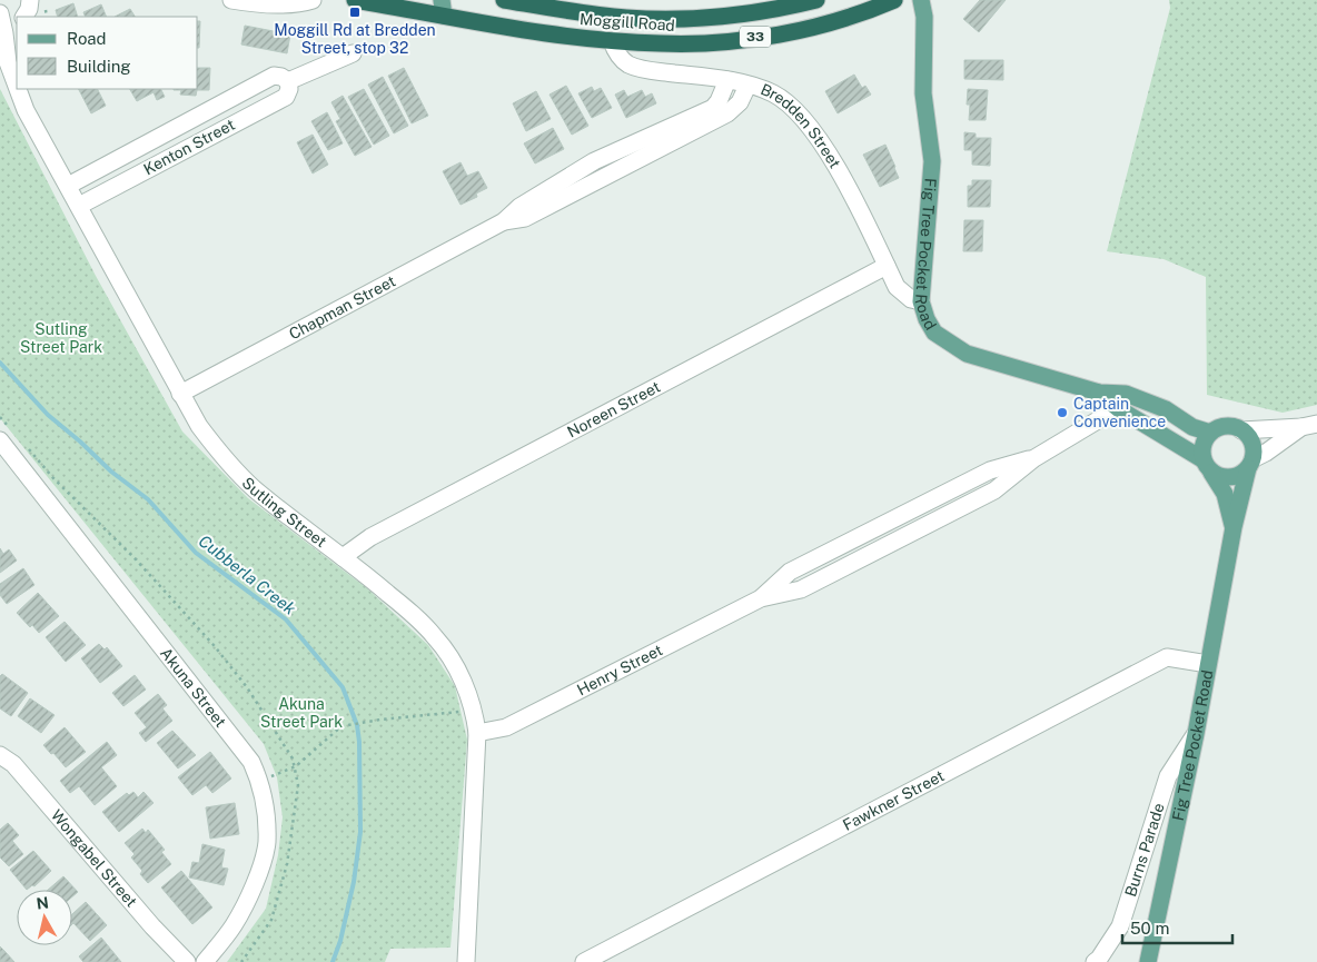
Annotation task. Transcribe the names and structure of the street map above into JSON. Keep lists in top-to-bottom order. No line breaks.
{"streets":{"highway":["Moggill Road","33"],"main road":["Fig Tree Pocket Road"],"street":["Bredden Street","Kenton Street","Chapman Street","Noreen Street","Sutling Street","Henry Street","Akuna Street","Fawkner Street","Burns Parade","Wongabel Street"]},"crossings":[["Moggill Road","Bredden Street"],["Bredden Street","Fig Tree Pocket Road"],["Bredden Street","Chapman Street"],["Bredden Street","Noreen Street"],["Kenton Street","Sutling Street"],["Fig Tree Pocket Road","Henry Street"],["Fig Tree Pocket Road","Fawkner Street"],["Fig Tree Pocket Road","Burns Parade"],["Chapman Street","Sutling Street"],["Noreen Street","Sutling Street"],["Sutling Street","Henry Street"]],"water":["Cubberla Creek"],"parks":["Sutling Street Park","Akuna Street Park"],"places":{"transit":["Moggill Rd at Bredden Street, stop 32"],"other":["Captain Convenience"]},"legend":["Road","Building"],"scale_bar":"50 m","north":"top"}
